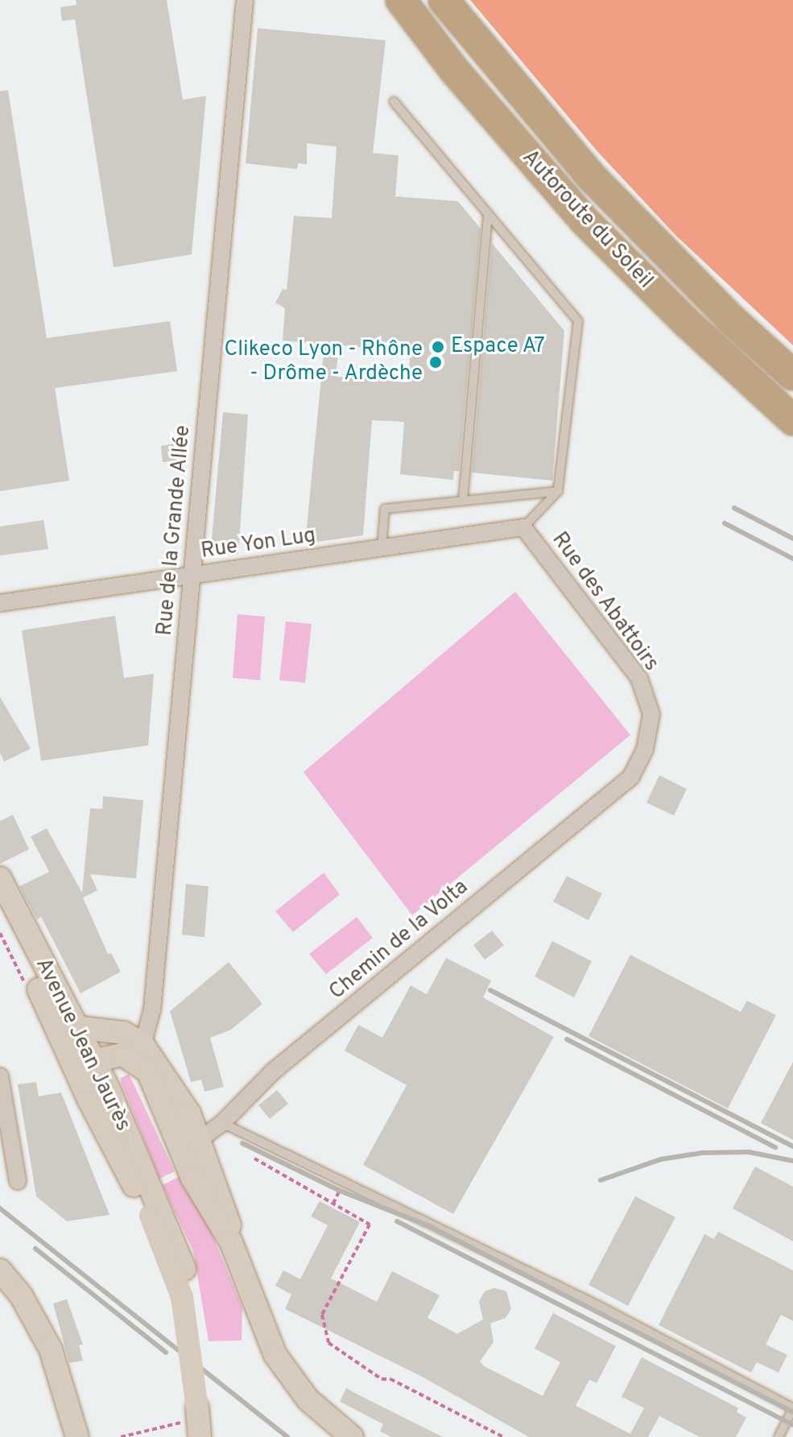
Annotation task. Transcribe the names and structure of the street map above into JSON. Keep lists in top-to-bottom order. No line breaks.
{"streets":{"highway":["Autoroute du Soleil"],"street":["Rue de la Grande Allée","Rue Yon Lug","Rue des Abattoirs","Chemin de la Volta","Avenue Jean Jaurès"]},"crossings":[["Rue de la Grande Allée","Rue Yon Lug"],["Rue Yon Lug","Rue des Abattoirs"],["Rue des Abattoirs","Chemin de la Volta"]],"places":["Espace A7","Clikeco Lyon - Rhône - Drôme - Ardèche"]}
